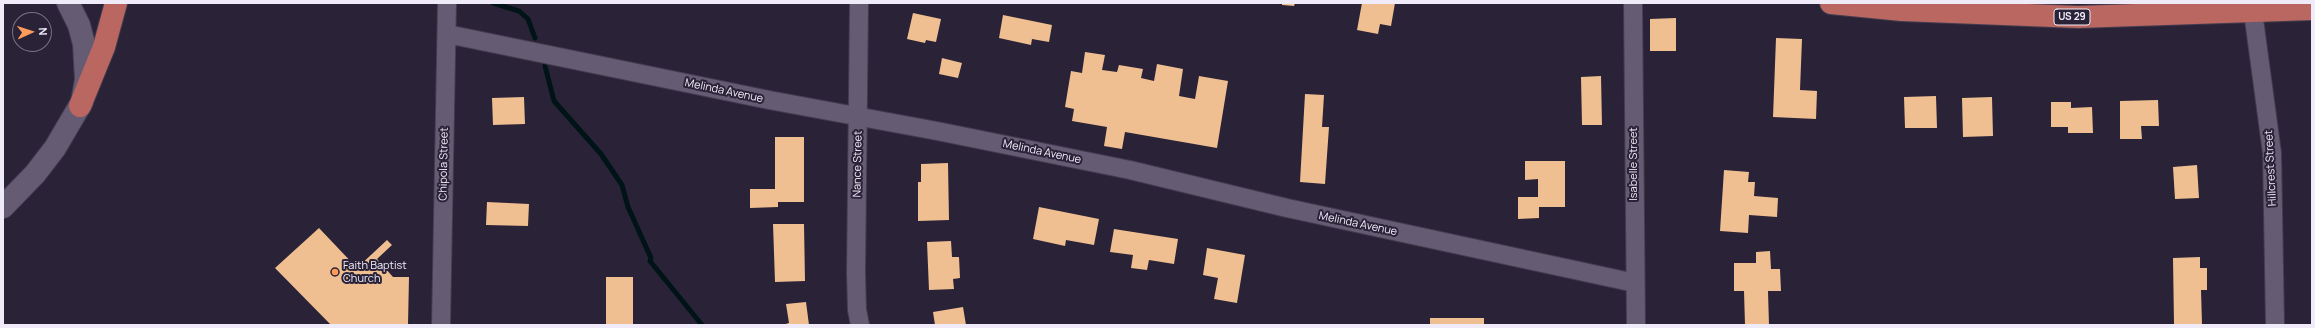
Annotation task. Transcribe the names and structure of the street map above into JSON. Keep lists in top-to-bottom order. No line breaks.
{"streets":{"main road":["US 29"],"street":["Melinda Avenue","Chipola Street","Nance Street","Isabelle Street","Hillcrest Street"]},"crossings":[["US 29","Hillcrest Street"],["Melinda Avenue","Chipola Street"],["Melinda Avenue","Nance Street"],["Melinda Avenue","Isabelle Street"]],"places":["Faith Baptist Church"],"north":"right"}
